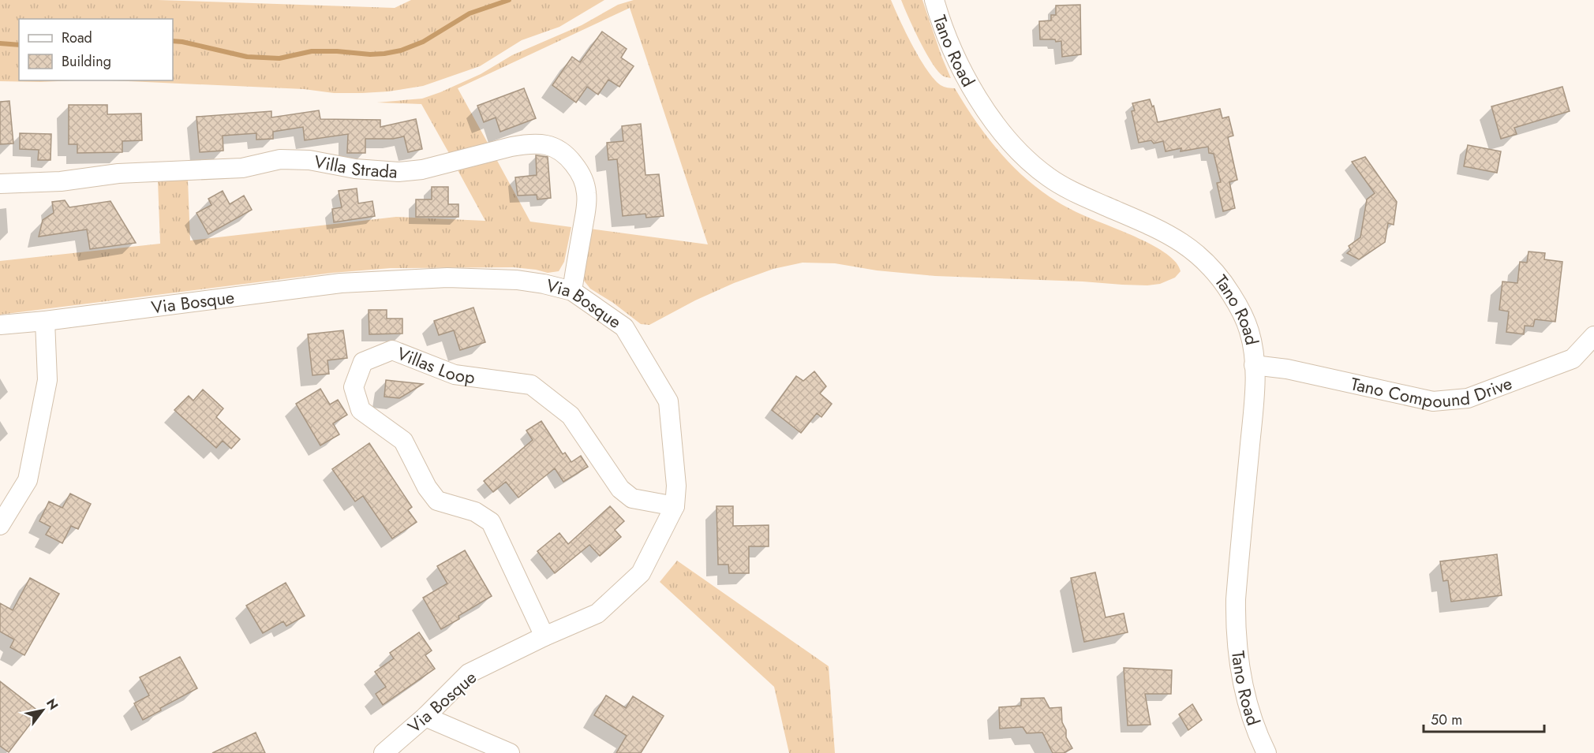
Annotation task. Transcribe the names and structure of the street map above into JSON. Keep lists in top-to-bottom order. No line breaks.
{"streets":{"street":["Tano Road","Villa Strada","Via Bosque","Villas Loop","Tano Compound Drive"]},"crossings":[["Tano Road","Tano Compound Drive"],["Villa Strada","Via Bosque"],["Via Bosque","Villas Loop"]],"legend":["Road","Building"],"scale_bar":"50 m","north":"top right"}
